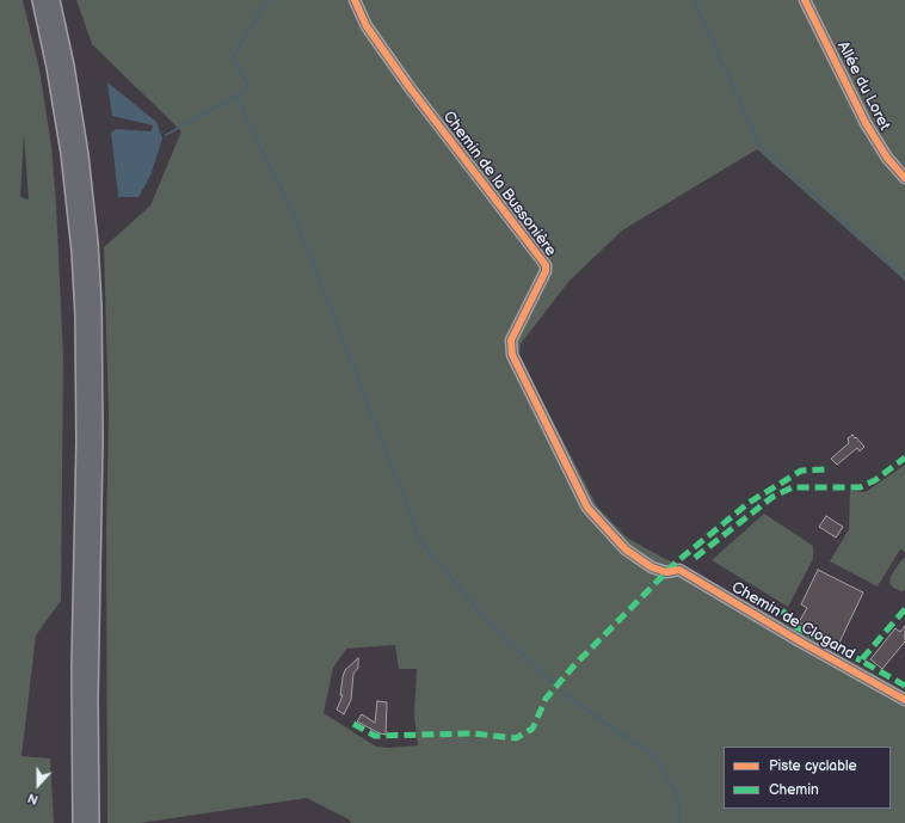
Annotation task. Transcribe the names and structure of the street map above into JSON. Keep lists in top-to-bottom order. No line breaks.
{"streets":{"street":["Allée du Loret","Chemin de la Bussonière","Chemin de Clogand"]},"crossings":[["Chemin de la Bussonière","Chemin de Clogand"]],"legend":["Piste cyclable","Chemin"],"north":"bottom"}
